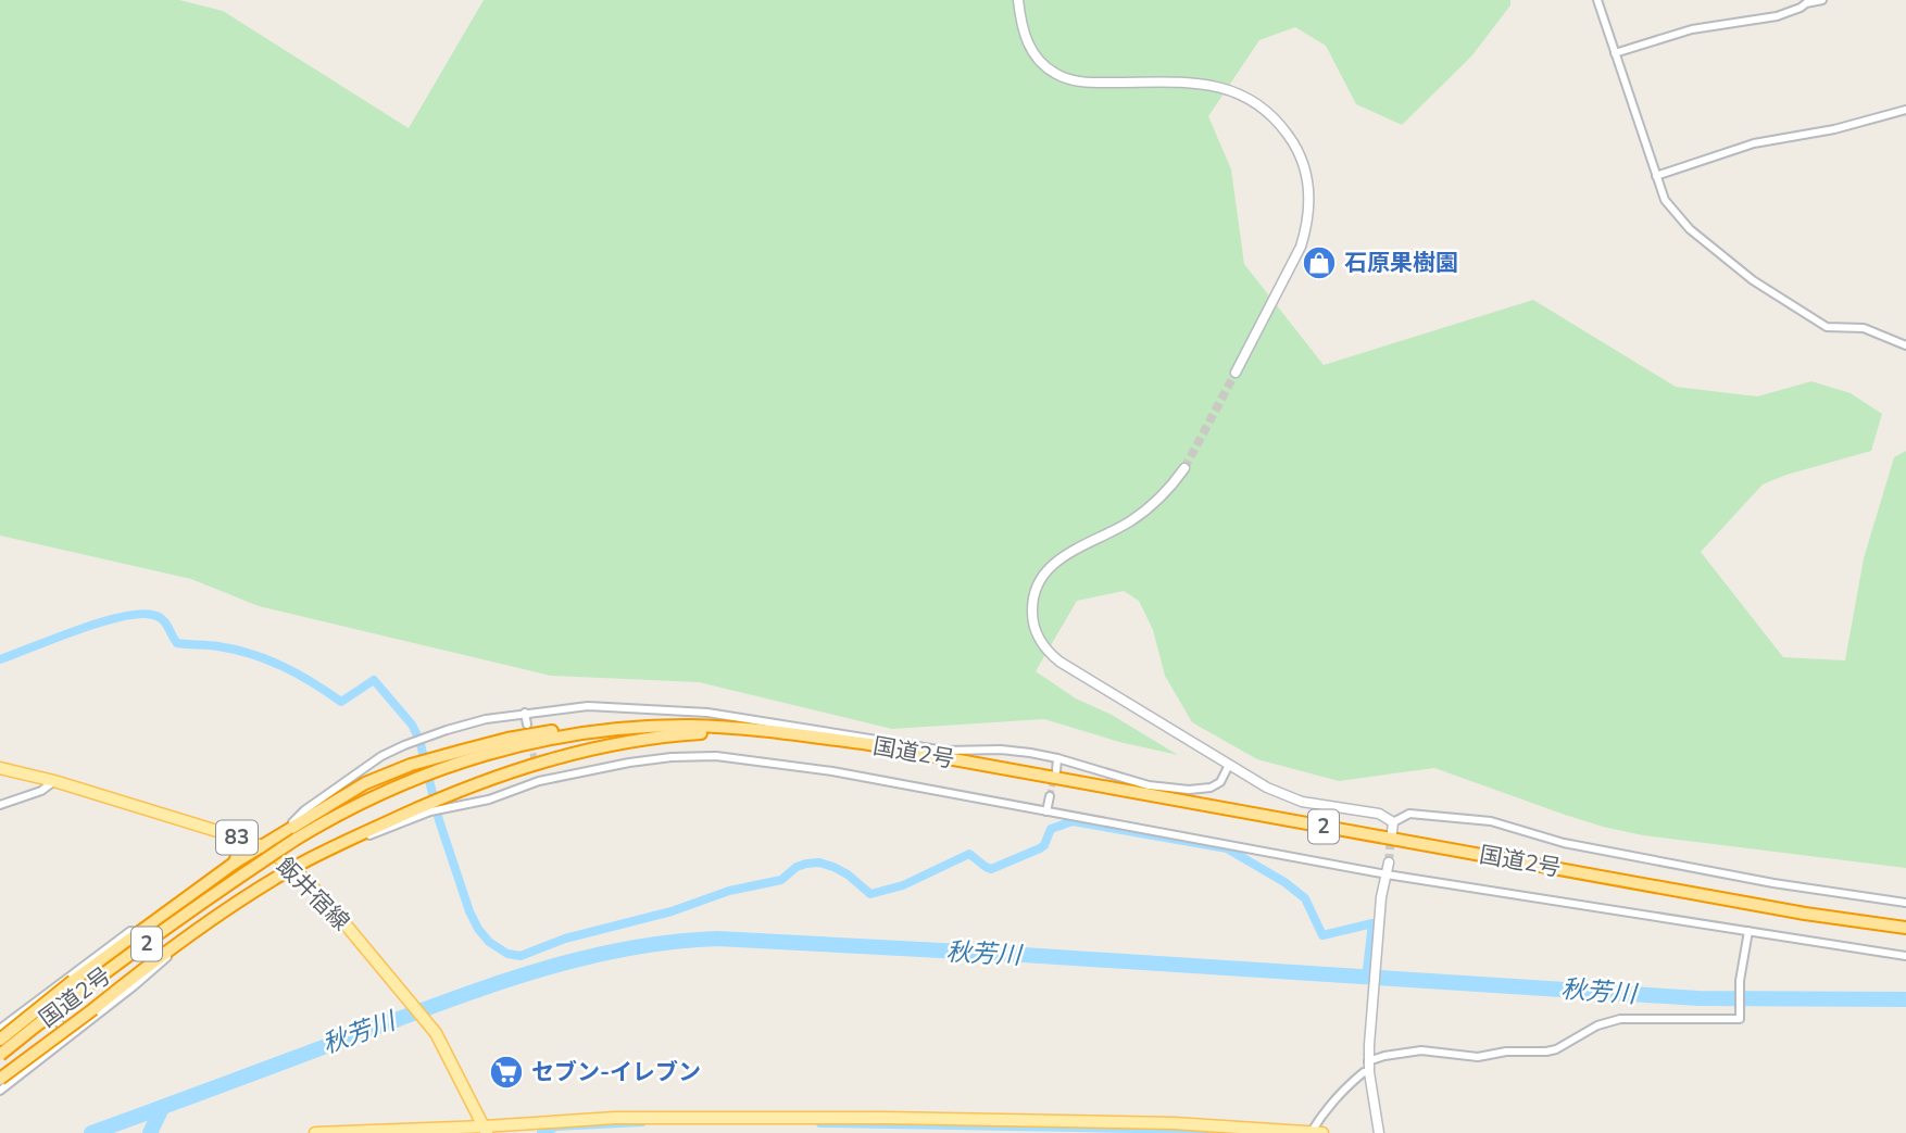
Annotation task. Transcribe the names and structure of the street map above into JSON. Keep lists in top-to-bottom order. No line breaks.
{"streets":{"highway":["国道2号","2"],"main road":["83","飯井宿線"]},"water":["秋芳川"],"places":{"shop":["石原果樹園"],"supermarket":["セブン-イレブン"]}}
